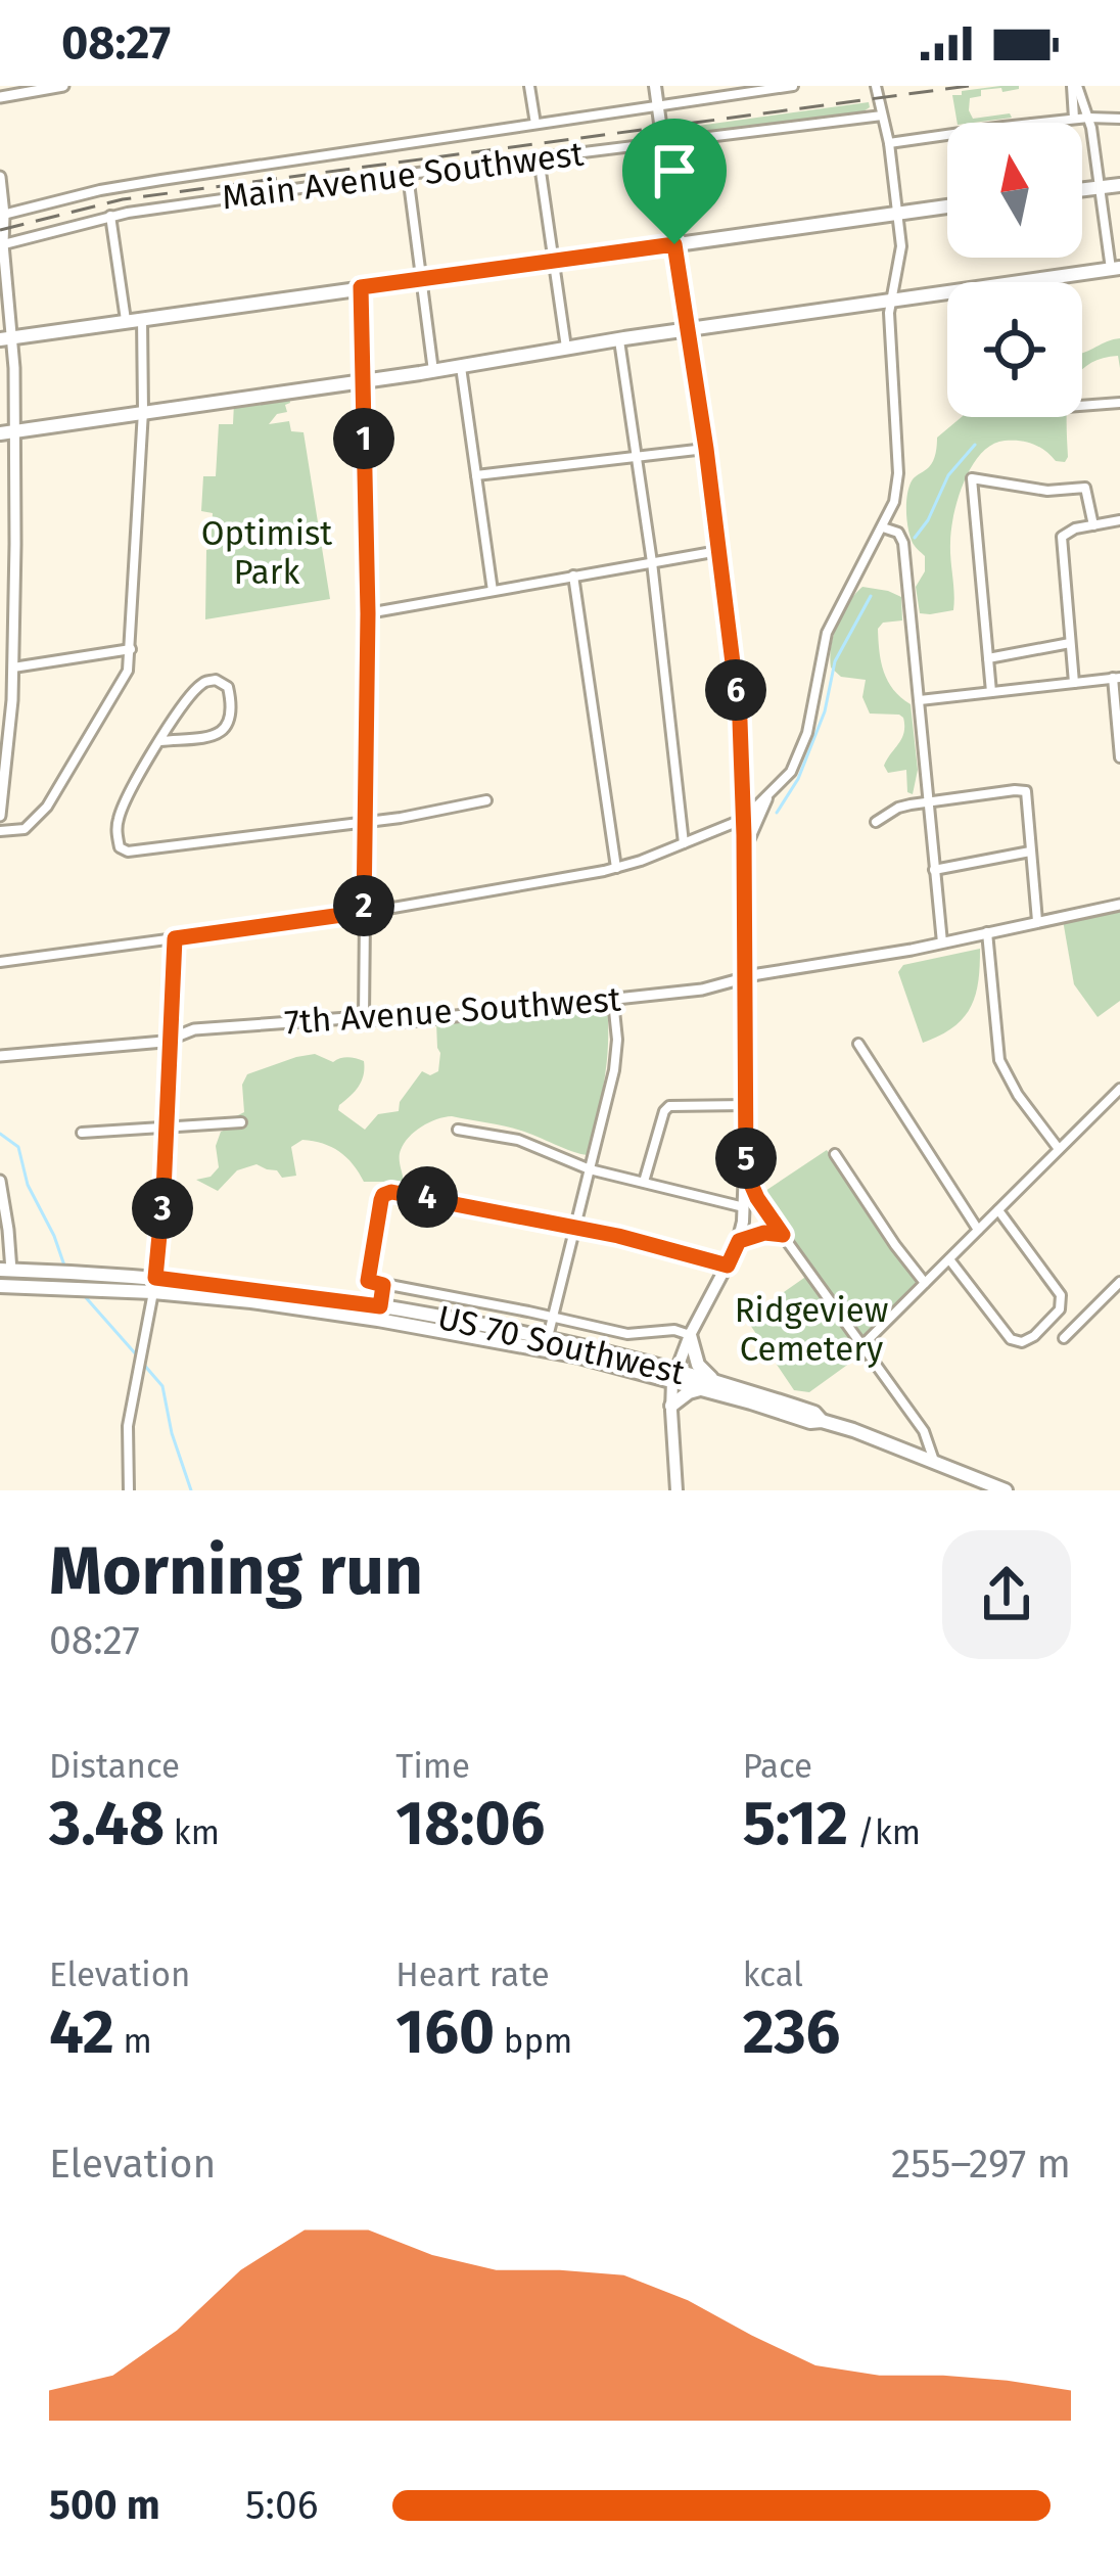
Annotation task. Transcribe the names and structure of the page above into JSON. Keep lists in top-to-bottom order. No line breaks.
{"streets":{"main road":["US 70 Southwest"],"street":["Main Avenue Southwest","7th Avenue Southwest"]},"parks":["Optimist Park","Ridgeview Cemetery"],"north":"top","page":{"status":"08:27","pins":["1","6","2","5","4","3"],"heading":["Morning run","08:27"],"stats":[["Distance","3.48 km"],["Time","18:06"],["Pace","5:12 /km"],["Elevation","42 m"],["Heart rate","160 bpm"],["kcal","236"]],"chart":["Elevation","255–297 m"],"list":[{"name":"500 m","note":"5:06"}]}}
